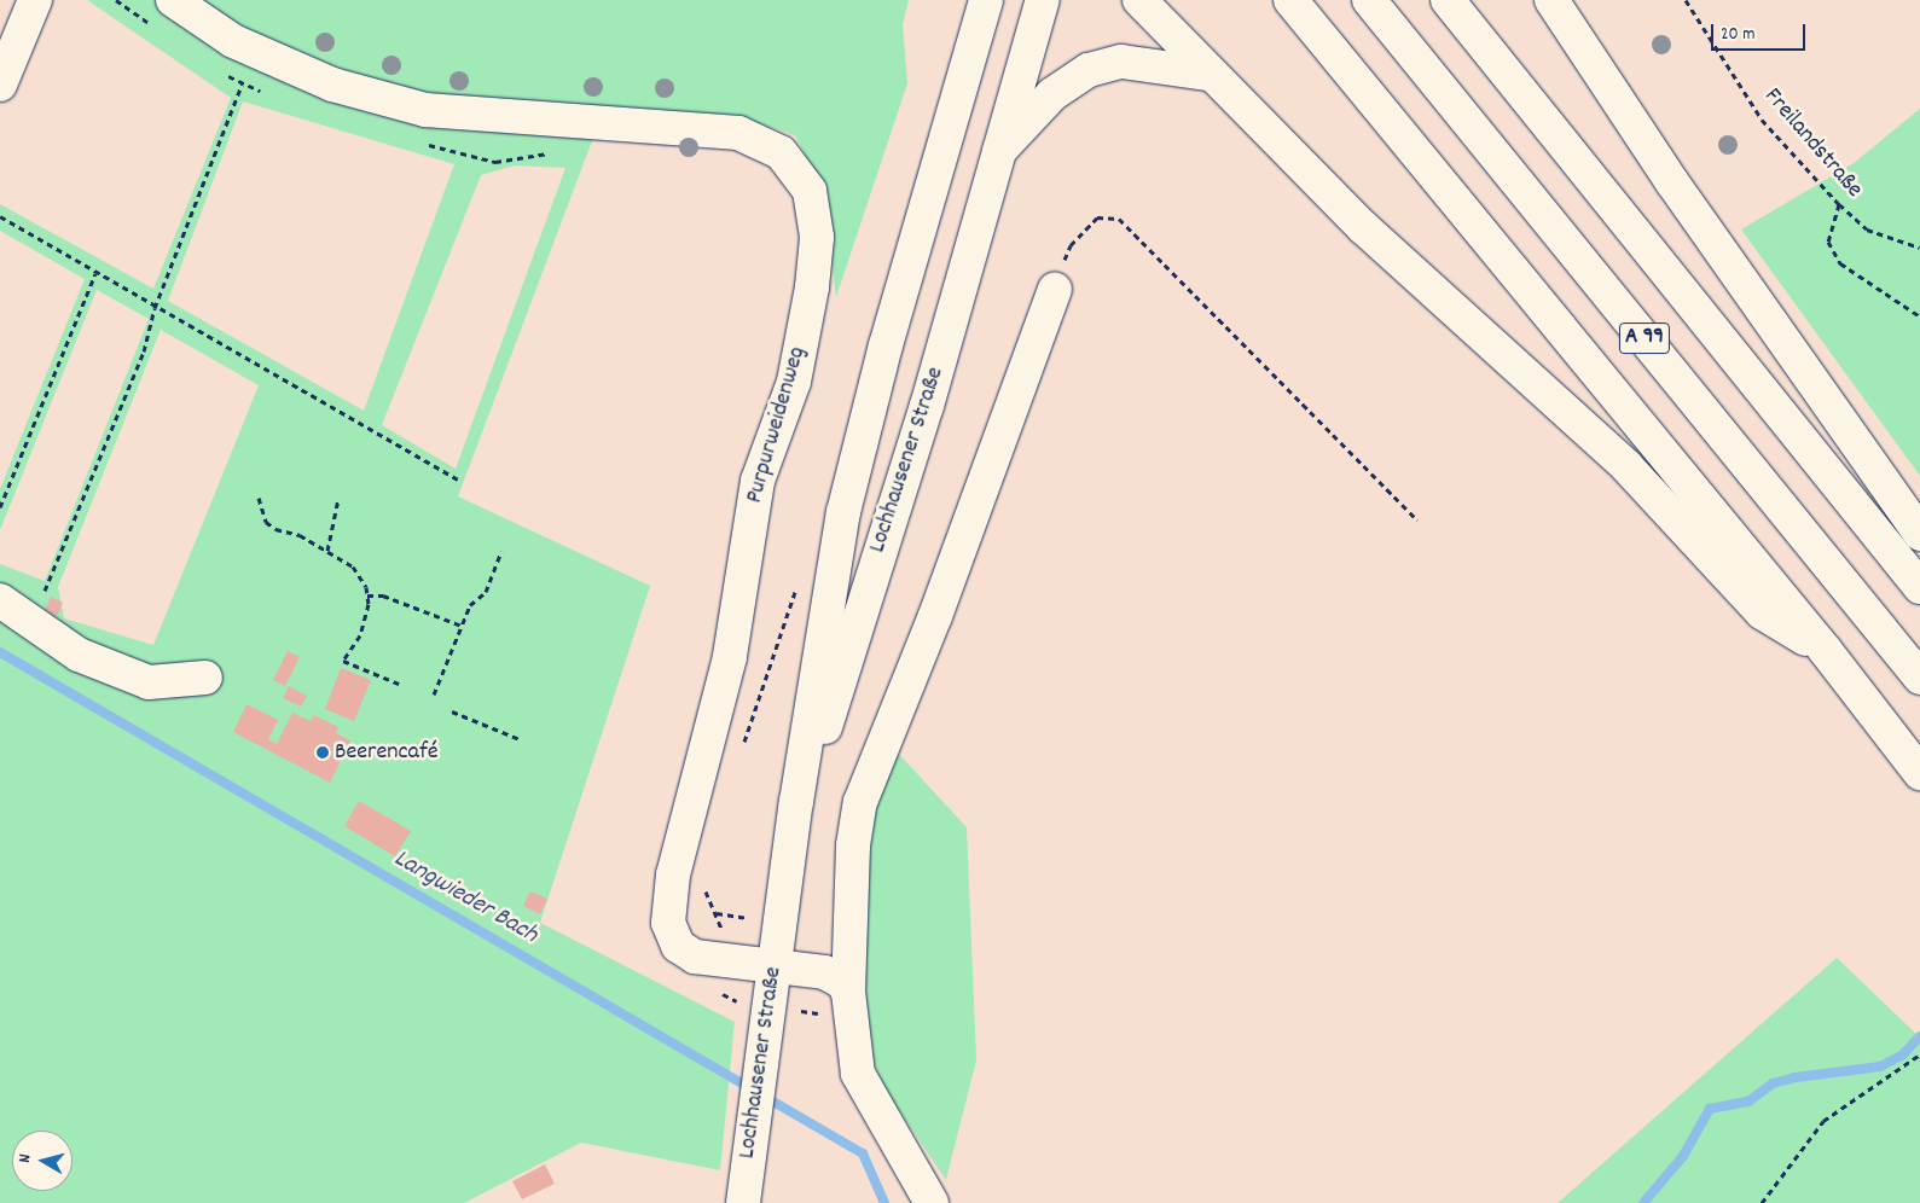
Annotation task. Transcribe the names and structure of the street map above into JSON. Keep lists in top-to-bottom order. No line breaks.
{"streets":{"main road":["A 99","Purpurweidenweg","Lochhausener Straße"],"path":["Freilandstraße"]},"crossings":[["Purpurweidenweg","Lochhausener Straße"]],"water":["Langwieder Bach"],"places":["Beerencafé"],"scale_bar":"20 m","north":"left"}
